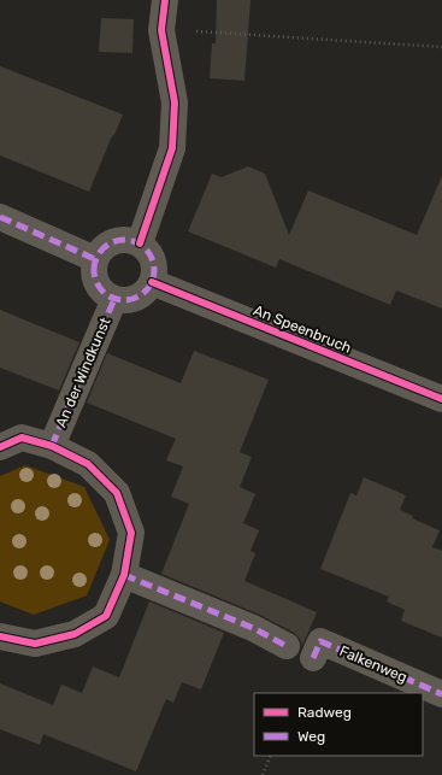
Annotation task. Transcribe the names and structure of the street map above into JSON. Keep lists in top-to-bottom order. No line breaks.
{"streets":{"street":["An Speenbruch","An der Windkunst","Falkenweg"]},"crossings":[["An Speenbruch","An der Windkunst"]],"legend":["Radweg","Weg"]}
